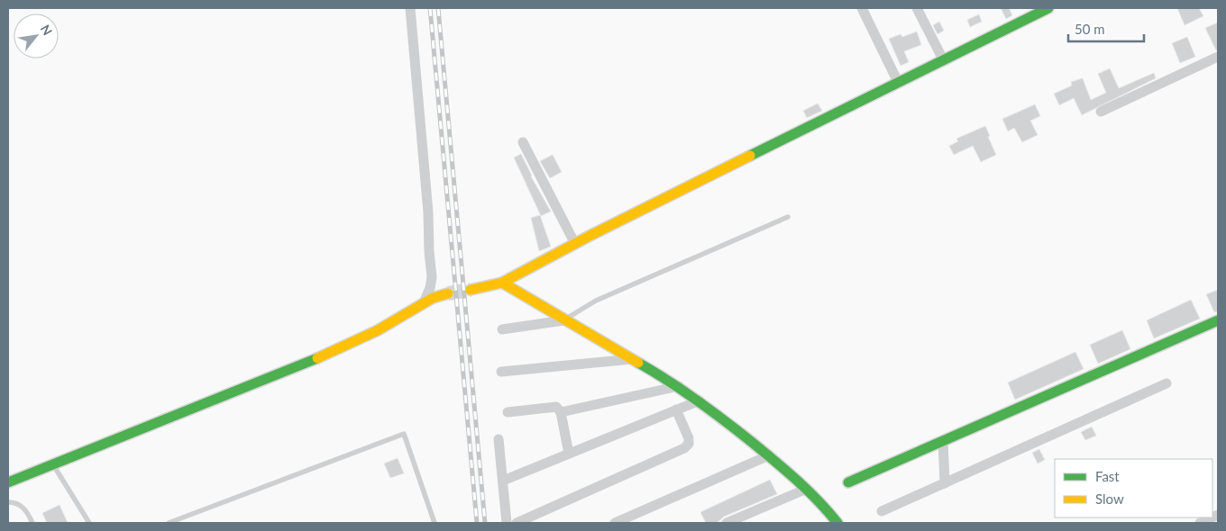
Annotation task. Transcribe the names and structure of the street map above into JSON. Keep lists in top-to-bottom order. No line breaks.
{"legend":["Fast","Slow"],"scale_bar":"50 m","north":"top right"}
